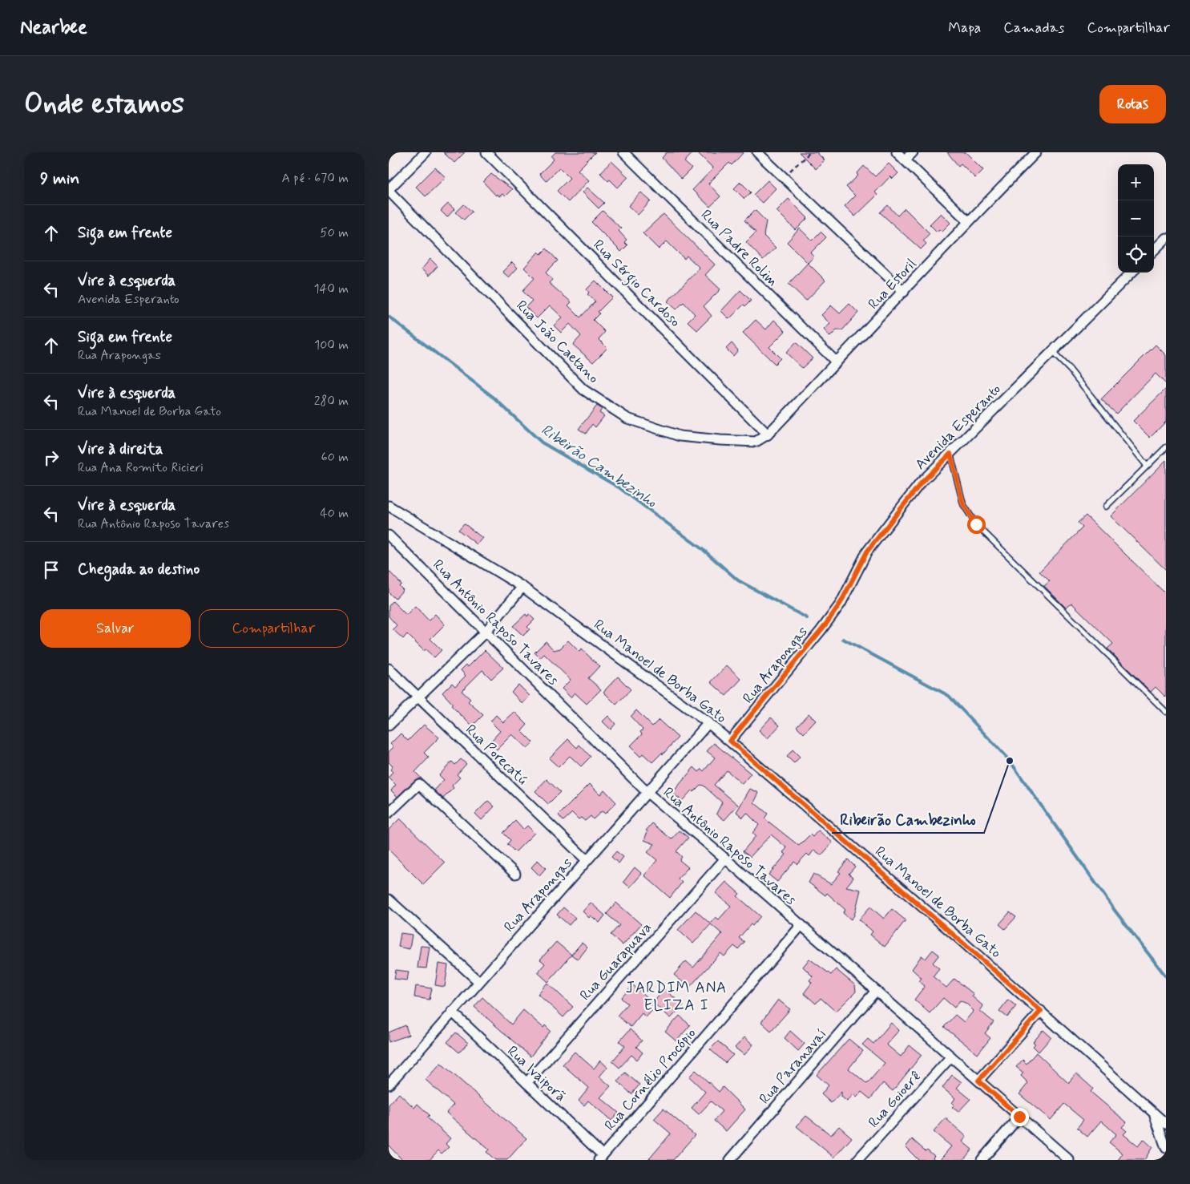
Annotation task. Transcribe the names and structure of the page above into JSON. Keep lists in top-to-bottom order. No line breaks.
{"streets":{"street":["Rua Padre Rolim","Rua Sérgio Cardoso","Rua Estoril","Rua João Caetano","Avenida Esperanto","Rua Antônio Raposo Tavares","Rua Arapongas","Rua Manoel de Borba Gato","Rua Porecatú","Rua Guarapuava","Rua Paranavaí","Rua Ivaiporã","Rua Cornélio Procópio","Rua Goioerê"]},"crossings":[["Rua Padre Rolim","Rua Estoril"],["Rua Sérgio Cardoso","Rua Estoril"],["Rua Sérgio Cardoso","Rua João Caetano"],["Rua Estoril","Rua João Caetano"],["Avenida Esperanto","Rua Arapongas"],["Rua Antônio Raposo Tavares","Rua Arapongas"],["Rua Antônio Raposo Tavares","Rua Guarapuava"],["Rua Antônio Raposo Tavares","Rua Paranavaí"],["Rua Antônio Raposo Tavares","Rua Cornélio Procópio"],["Rua Antônio Raposo Tavares","Rua Goioerê"],["Rua Arapongas","Rua Manoel de Borba Gato"],["Rua Arapongas","Rua Porecatú"],["Rua Arapongas","Rua Ivaiporã"],["Rua Guarapuava","Rua Ivaiporã"],["Rua Ivaiporã","Rua Cornélio Procópio"]],"districts":["JARDIM ANA ELIZA I"],"water":["Ribeirão Cambezinho"],"places":["Ribeirão Cambezinho"],"page":{"header":"Nearbee","nav":["Mapa","Camadas","Compartilhar"],"buttons":["Rotas",["Salvar","Compartilhar"]],"title":"Onde estamos","heading":["9 min","A pé · 670 m"],"map_buttons":["+","−"],"list":[["Siga em frente","50 m"],["Vire à esquerda","Avenida Esperanto","140 m"],["Siga em frente","Rua Arapongas","100 m"],["Vire à esquerda","Rua Manoel de Borba Gato","280 m"],["Vire à direita","Rua Ana Romito Ricieri","60 m"],["Vire à esquerda","Rua Antônio Raposo Tavares","40 m"],"Chegada ao destino"]}}
